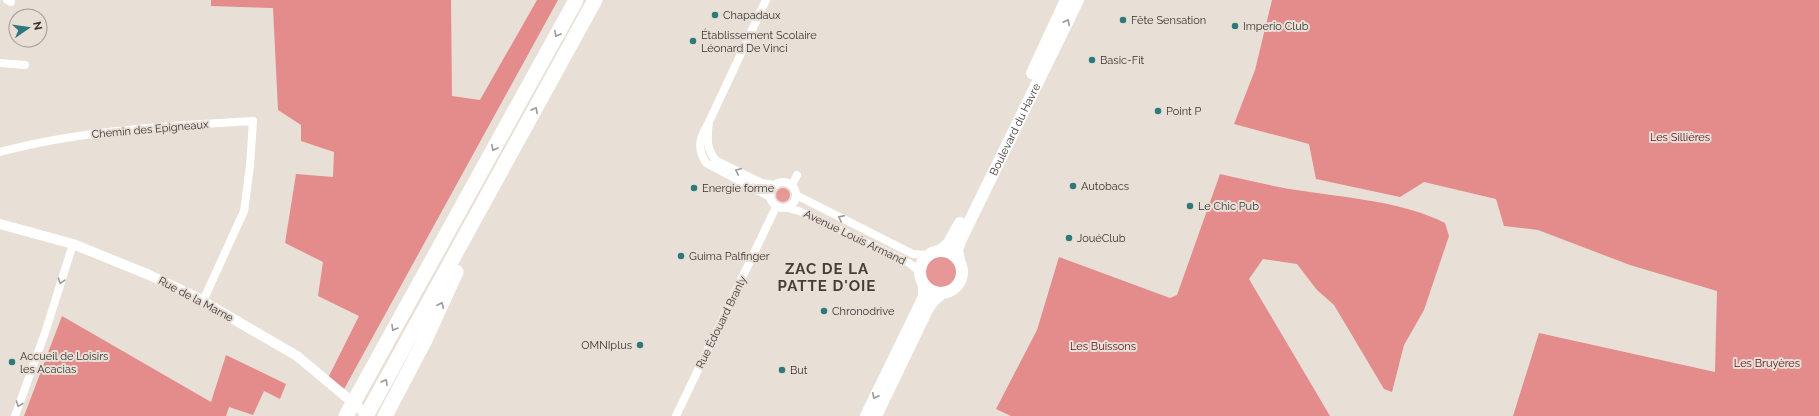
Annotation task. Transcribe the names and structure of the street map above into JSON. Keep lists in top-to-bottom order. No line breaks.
{"streets":{"main road":["Boulevard du Havre"],"street":["Chemin des Epigneaux","Avenue Louis Armand","Rue de la Marne","Rue Édouard Branly"]},"crossings":[["Chemin des Epigneaux","Rue de la Marne"],["Boulevard du Havre","Avenue Louis Armand"],["Avenue Louis Armand","Rue Édouard Branly"]],"districts":["ZAC DE LA PATTE D'OIE"],"parks":["Les Sillières","Les Buissons","Les Bruyères"],"places":["Chapadaux","Fête Sensation","Imperio Club","Établissement Scolaire Léonard De Vinci","Basic-Fit","Point P","Autobacs","Energie forme","Le Chic Pub","JouéClub","Guima Palfinger","Chronodrive","OMNIplus","Accueil de Loisirs les Acacias","But"],"north":"right"}
